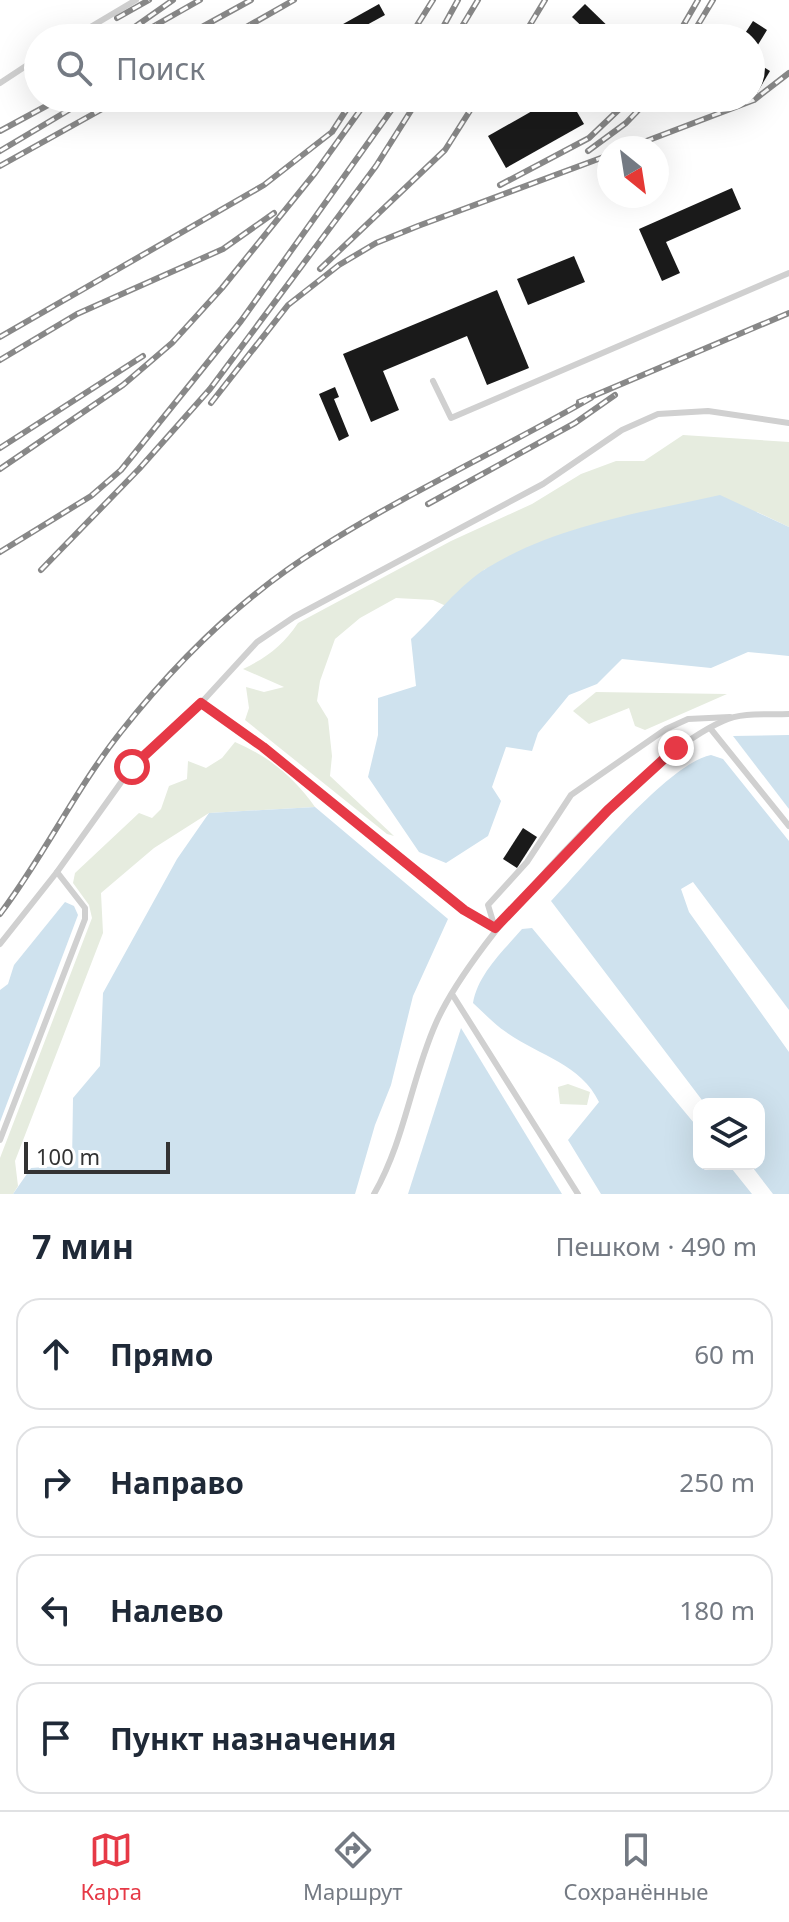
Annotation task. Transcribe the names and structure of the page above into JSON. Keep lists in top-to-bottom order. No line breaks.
{"scale_bar":"100 m","north":"bottom right","page":{"search":"Поиск","scale":"100 m","heading":["7 мин","Пешком · 490 m"],"list":[["Прямо","60 m"],["Направо","250 m"],["Налево","180 m"],"Пункт назначения"],"nav":["Карта","Маршрут","Сохранённые"]}}
